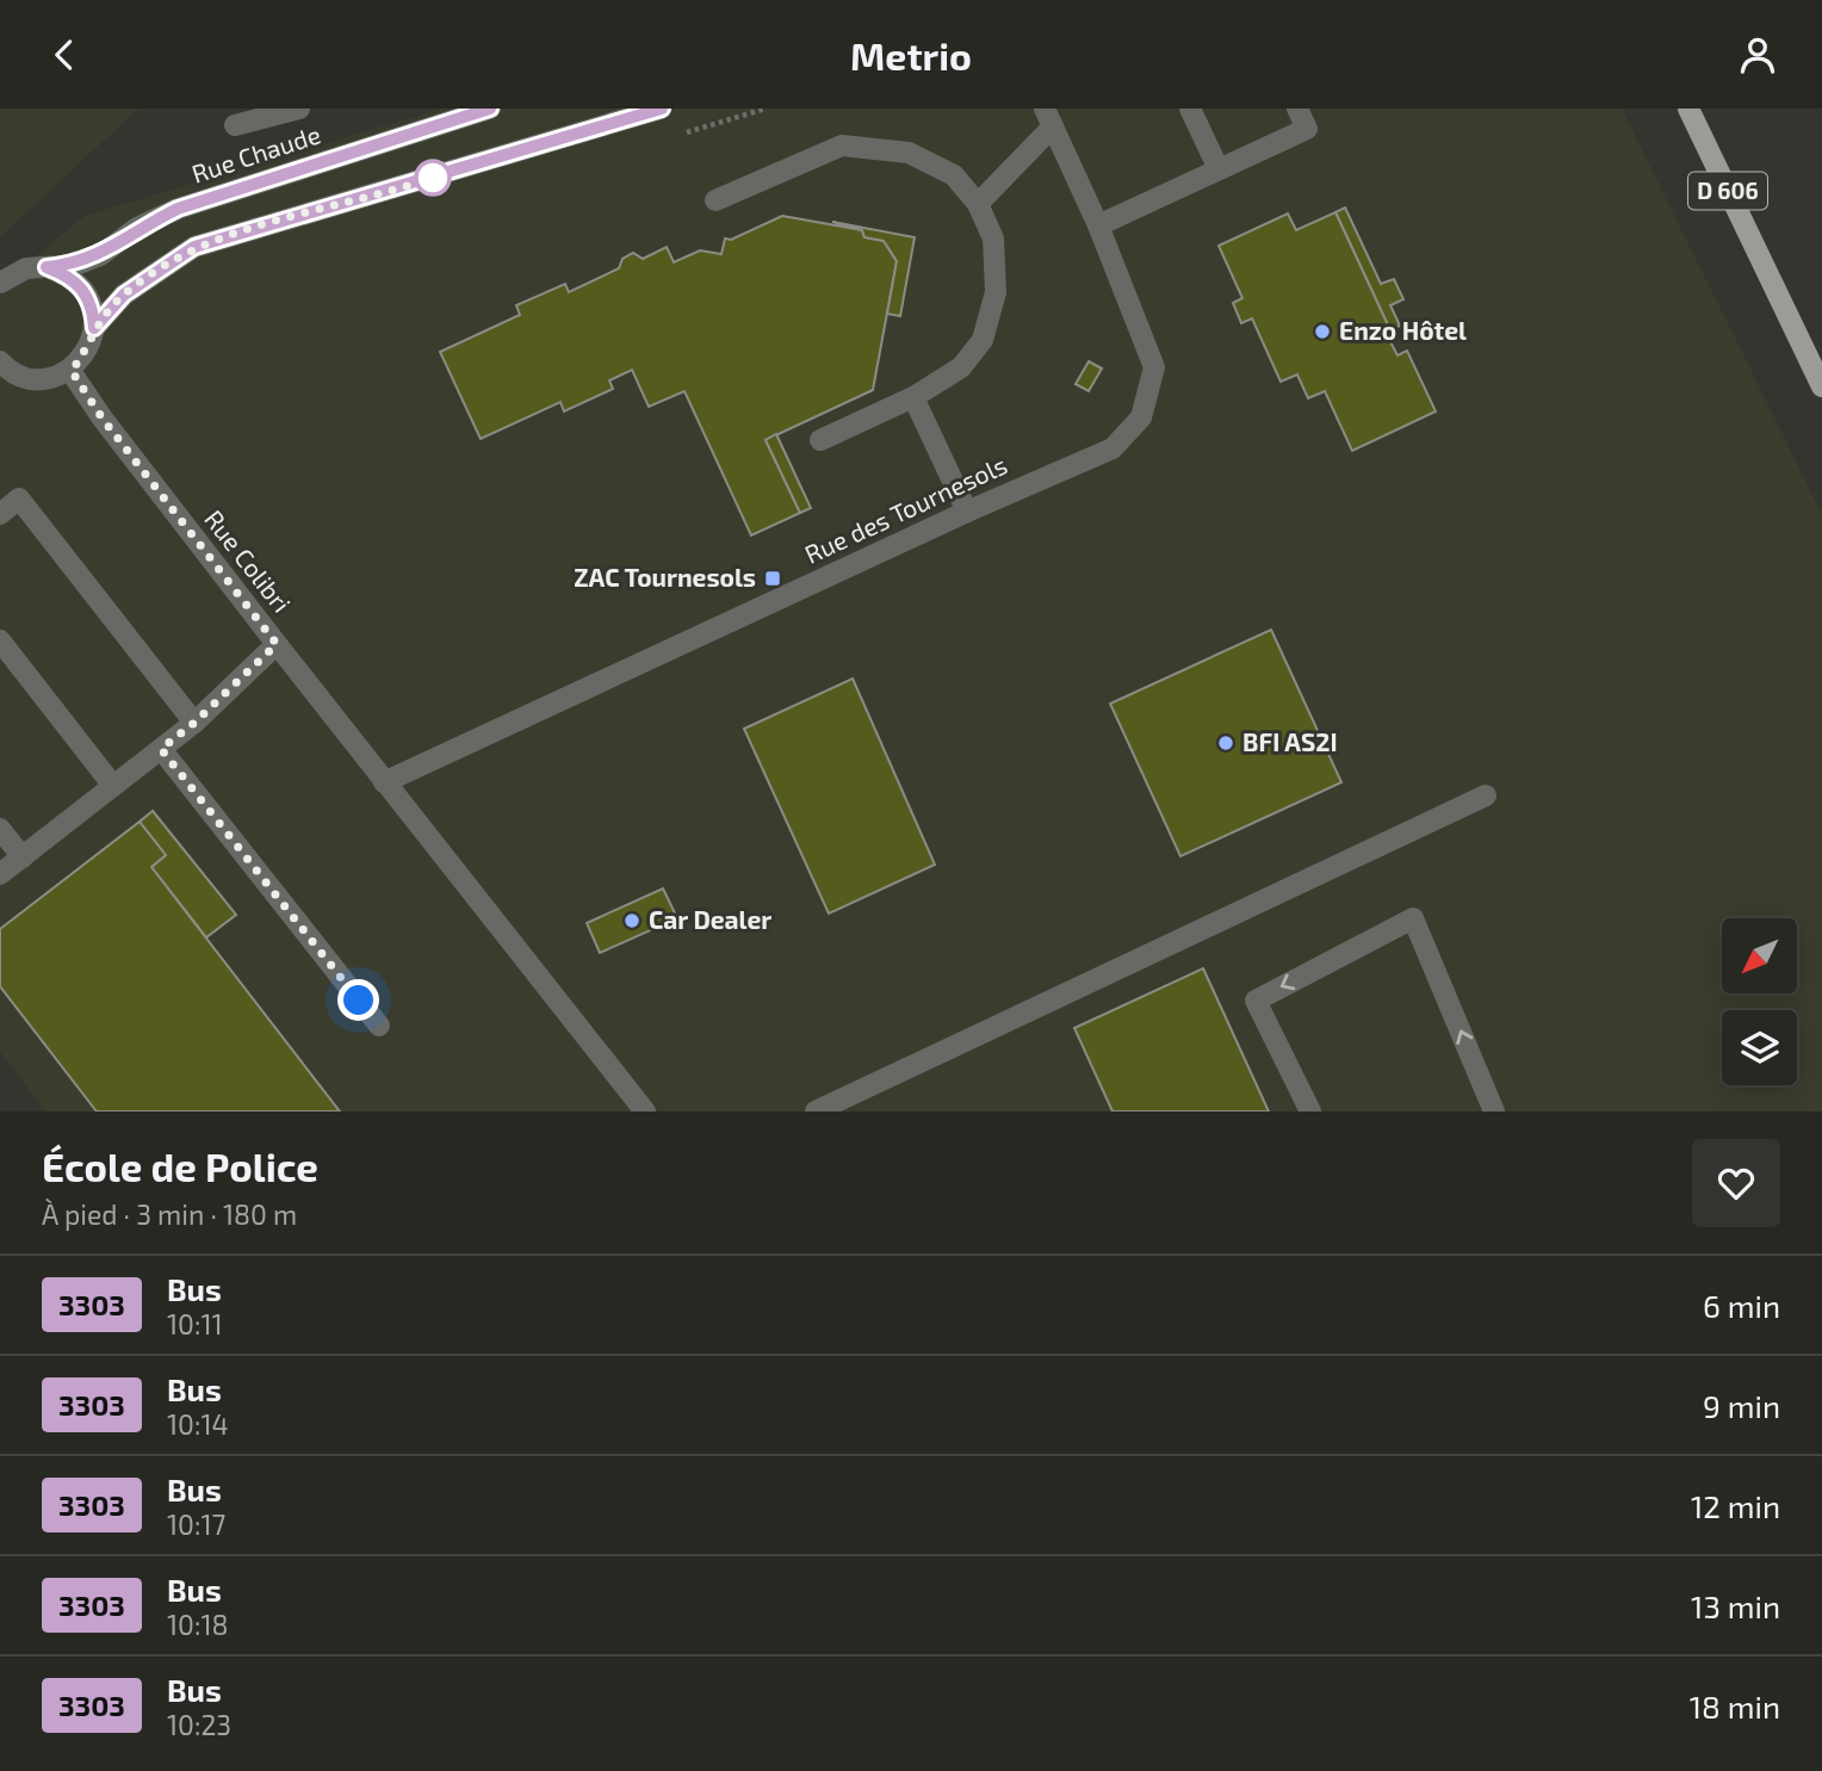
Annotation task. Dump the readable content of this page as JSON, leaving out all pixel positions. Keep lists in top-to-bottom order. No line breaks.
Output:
{"streets":{"main road":["D 606"],"street":["Rue Chaude","Rue des Tournesols","Rue Colibri"]},"crossings":[["Rue des Tournesols","Rue Colibri"]],"places":{"other":["Enzo Hôtel","BFI AS2I","Car Dealer"],"transit":["ZAC Tournesols"]},"lines":["bus line 3303"],"north":"bottom left","page":{"header":"Metrio","heading":["École de Police","À pied · 3 min · 180 m"],"list":[{"mark":"3303","name":"Bus","note":"10:11","value":"6 min"},{"mark":"3303","name":"Bus","note":"10:14","value":"9 min"},{"mark":"3303","name":"Bus","note":"10:17","value":"12 min"},{"mark":"3303","name":"Bus","note":"10:18","value":"13 min"},{"mark":"3303","name":"Bus","note":"10:23","value":"18 min"}]}}
